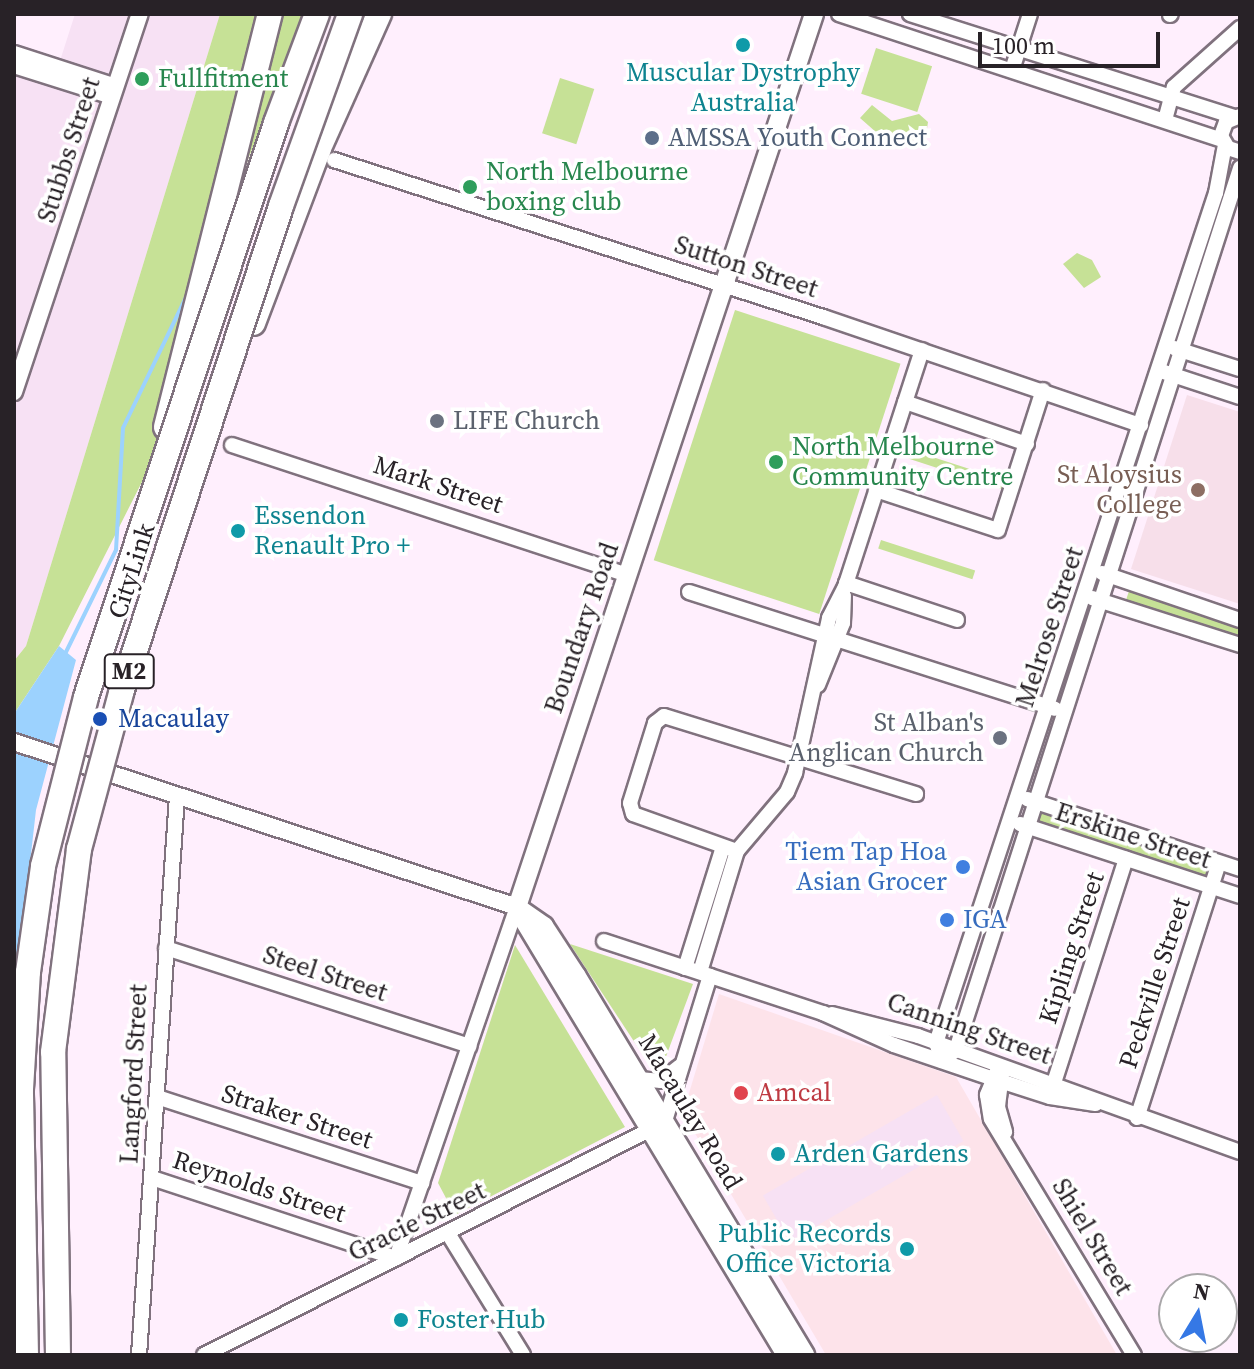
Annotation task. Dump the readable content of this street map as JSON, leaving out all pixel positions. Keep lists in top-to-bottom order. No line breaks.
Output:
{"streets":{"highway":["CityLink","M2"],"main road":["Boundary Road","Macaulay Road"],"street":["Stubbs Street","Sutton Street","Mark Street","Melrose Street","Erskine Street","Kipling Street","Steel Street","Peckville Street","Canning Street","Langford Street","Straker Street","Reynolds Street","Gracie Street","Shiel Street"]},"crossings":[["Sutton Street","Melrose Street"],["Sutton Street","Boundary Road"],["Mark Street","Boundary Road"],["Melrose Street","Erskine Street"],["Melrose Street","Canning Street"],["Boundary Road","Steel Street"],["Boundary Road","Macaulay Road"],["Boundary Road","Straker Street"],["Boundary Road","Reynolds Street"],["Boundary Road","Gracie Street"],["Erskine Street","Kipling Street"],["Erskine Street","Peckville Street"],["Kipling Street","Canning Street"],["Steel Street","Langford Street"],["Peckville Street","Canning Street"],["Canning Street","Shiel Street"],["Langford Street","Macaulay Road"],["Langford Street","Straker Street"],["Langford Street","Reynolds Street"],["Macaulay Road","Gracie Street"],["Reynolds Street","Gracie Street"]],"places":["Muscular Dystrophy Australia","Fullfitment","AMSSA Youth Connect","North Melbourne boxing club","LIFE Church","North Melbourne Community Centre","St Aloysius College","Essendon Renault Pro +","Macaulay","St Alban's Anglican Church","Tiem Tap Hoa Asian Grocer","IGA","Amcal","Arden Gardens","Public Records Office Victoria","Foster Hub"],"scale_bar":"100 m","north":"top"}
